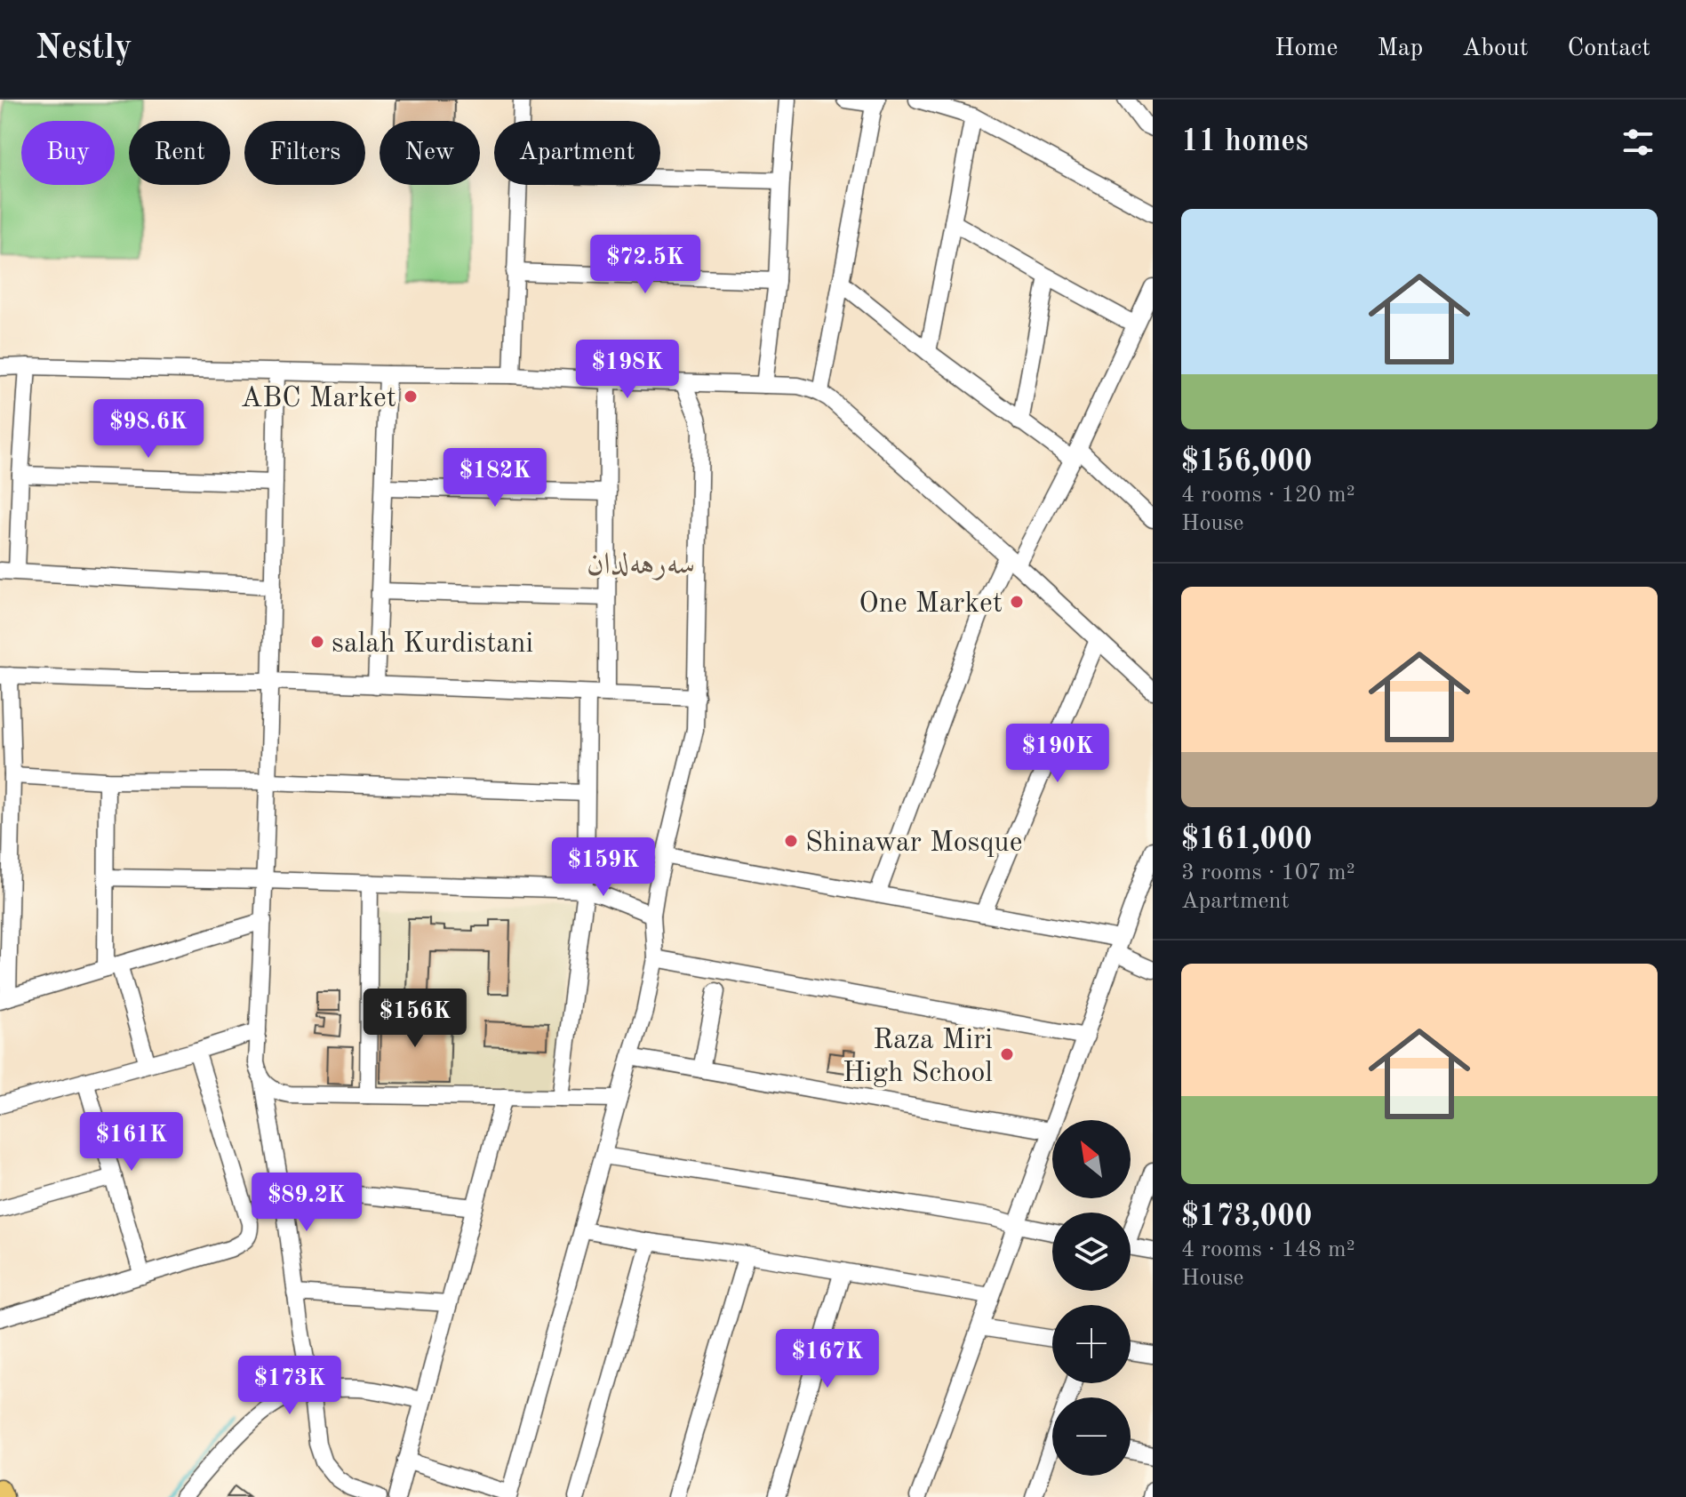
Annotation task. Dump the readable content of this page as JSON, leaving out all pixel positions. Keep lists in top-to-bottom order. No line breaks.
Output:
{"districts":["سەرهەلدان"],"places":["ABC Market","One Market","salah Kurdistani","Shinawar Mosque","Raza Miri High School"],"north":"top left","page":{"header":"Nestly","nav":["Home","Map","About","Contact"],"heading":"11 homes","chip":["Buy","Rent","Filters","New","Apartment"],"list":[{"name":"$156,000","note":"4 rooms · 120 m² · House"},{"name":"$161,000","note":"3 rooms · 107 m² · Apartment"},{"name":"$173,000","note":"4 rooms · 148 m² · House"}],"price":["$72.5K","$198K","$98.6K","$182K","$190K","$159K","$156K","$161K","$89.2K","$167K","$173K"],"map_buttons":["+","−"]}}
